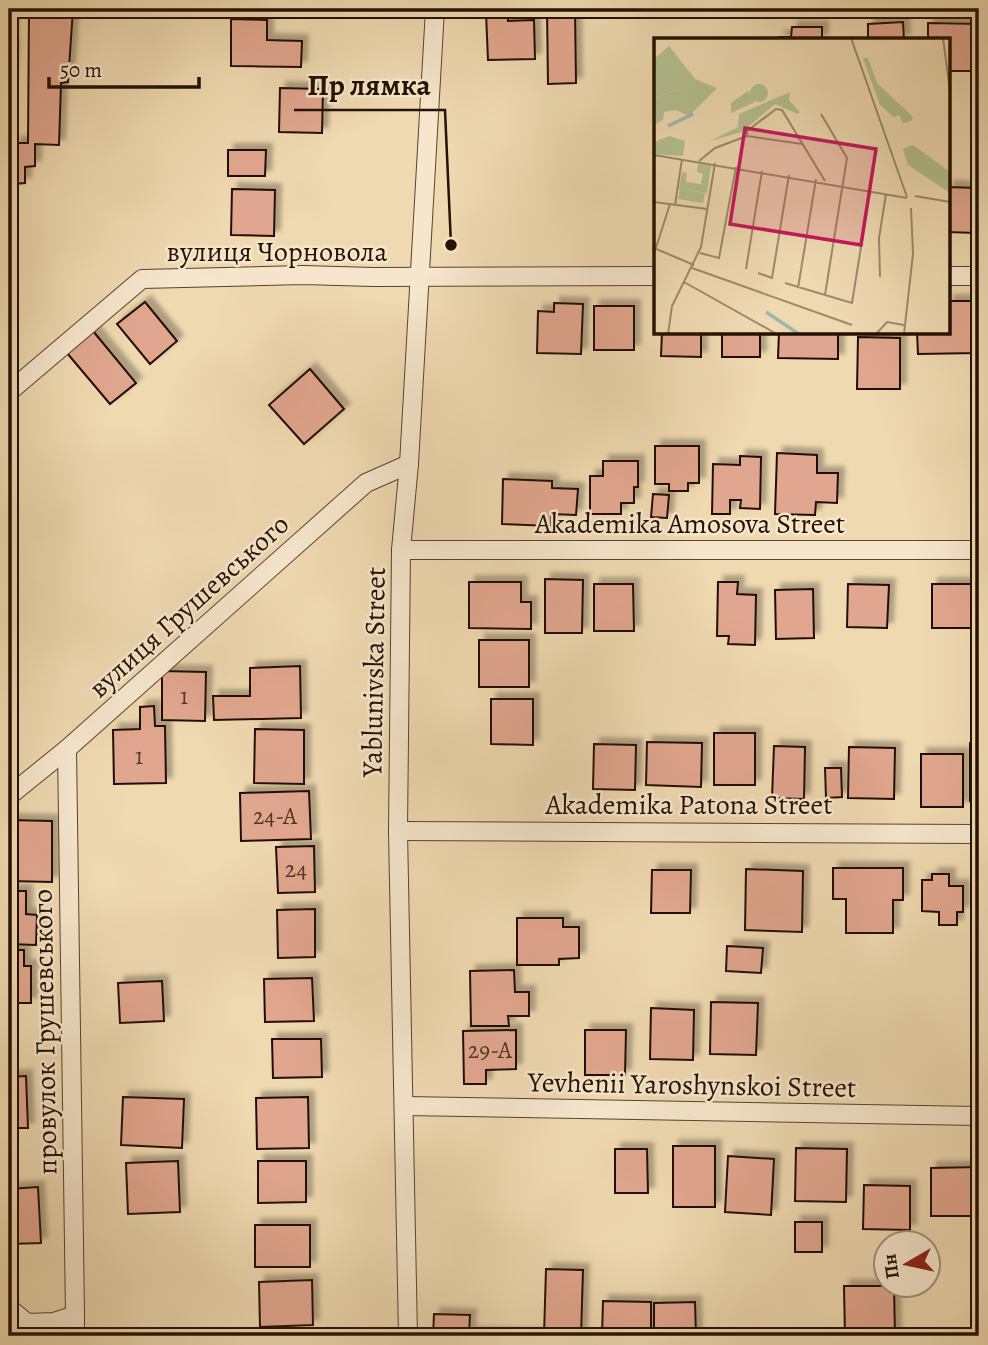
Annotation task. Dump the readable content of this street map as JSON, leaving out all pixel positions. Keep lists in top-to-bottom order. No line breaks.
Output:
{"streets":{"street":["вулиця Чорновола","Akademika Amosova Street","вулиця Грушевського","Yablunivska Street","Akademika Patona Street","провулок Грушевського","Yevhenii Yaroshynskoi Street"]},"crossings":[["вулиця Чорновола","Yablunivska Street"],["Akademika Amosova Street","Yablunivska Street"],["вулиця Грушевського","Yablunivska Street"],["вулиця Грушевського","провулок Грушевського"],["Yablunivska Street","Akademika Patona Street"],["Yablunivska Street","Yevhenii Yaroshynskoi Street"]],"places":["Пр лямка"],"house_numbers":["1","1","24-А","24","29-А"],"scale_bar":"50 m","north":"left"}
